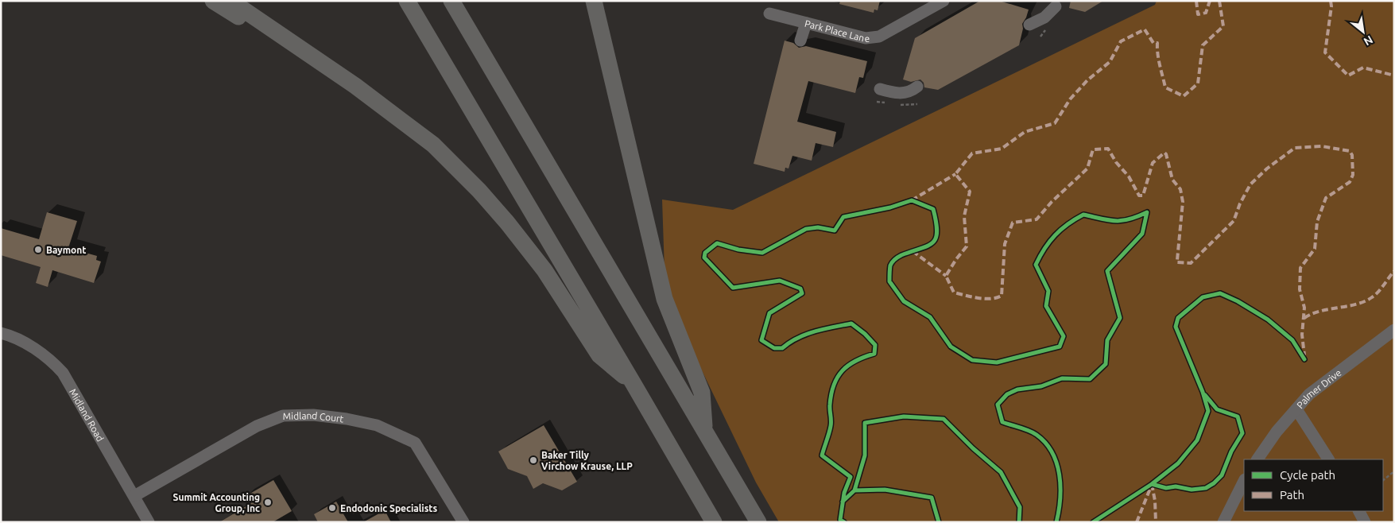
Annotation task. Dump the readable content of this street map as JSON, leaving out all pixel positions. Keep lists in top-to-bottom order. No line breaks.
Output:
{"streets":{"street":["Park Place Lane","Palmer Drive","Midland Road","Midland Court"]},"crossings":[["Midland Road","Midland Court"]],"places":["Baymont","Baker Tilly Virchow Krause, LLP","Summit Accounting Group, Inc","Endodonic Specialists"],"legend":["Cycle path","Path"],"north":"bottom right"}
